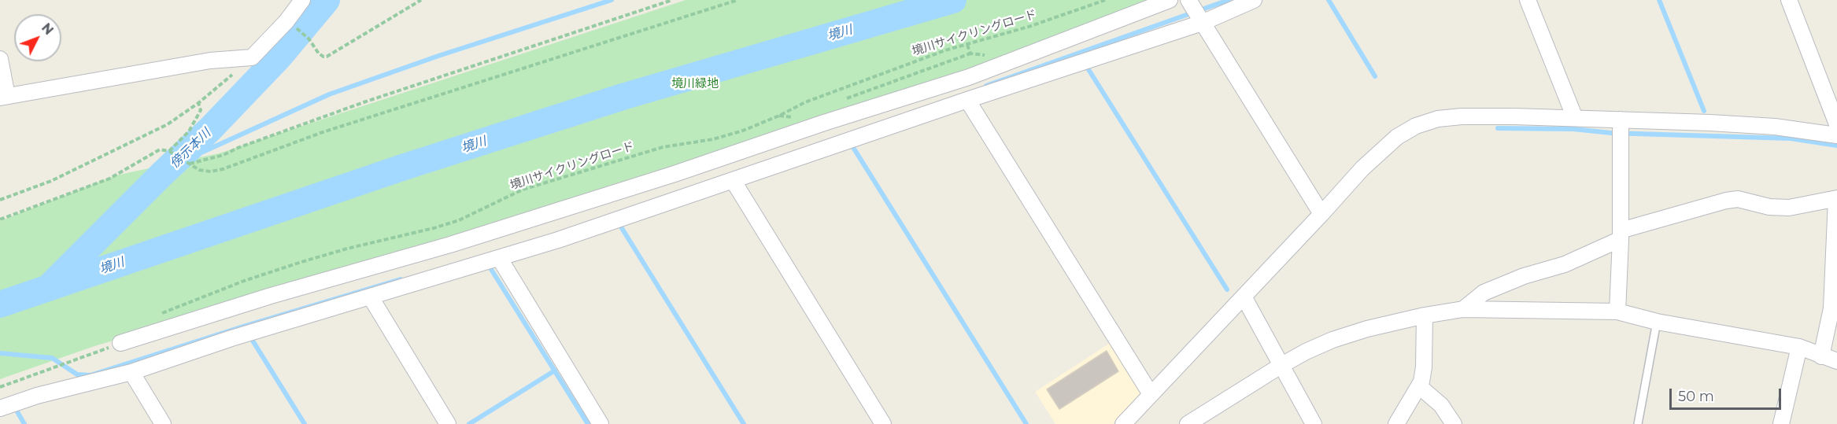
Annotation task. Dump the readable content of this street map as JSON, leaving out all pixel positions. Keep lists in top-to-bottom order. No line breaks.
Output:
{"streets":{"path":["境川サイクリングロード"]},"water":["境川","傍示本川"],"parks":["境川緑地"],"scale_bar":"50 m","north":"top right"}
